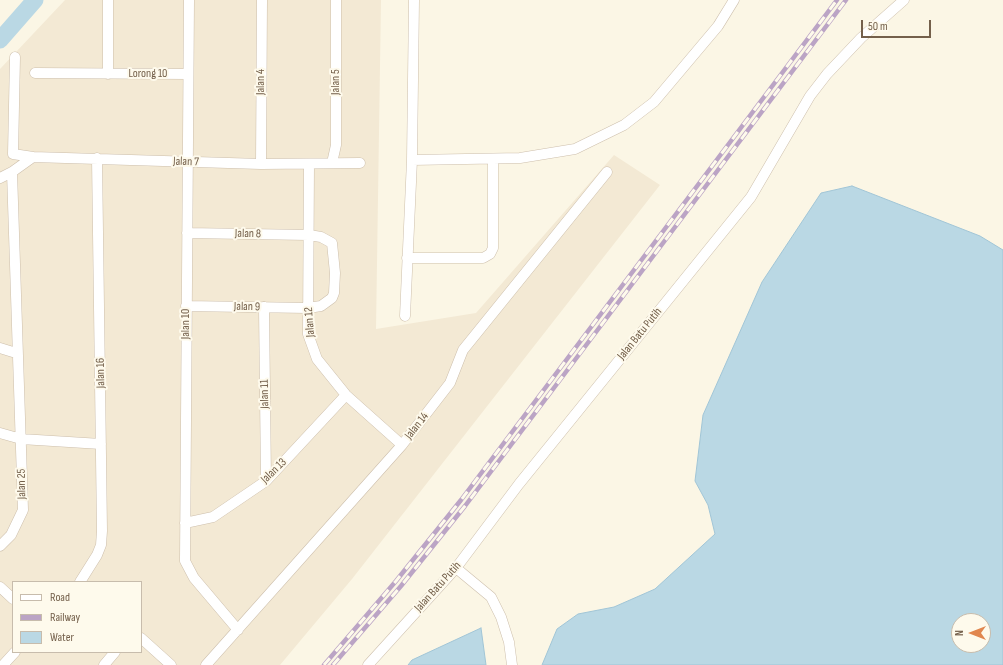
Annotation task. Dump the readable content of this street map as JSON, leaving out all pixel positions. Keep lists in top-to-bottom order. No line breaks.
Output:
{"streets":{"street":["Lorong 10","Jalan 4","Jalan 5","Jalan 7","Jalan 8","Jalan 9","Jalan 12","Jalan 10","Jalan Batu Putih","Jalan 16","Jalan 11","Jalan 14","Jalan 13","Jalan 25"]},"crossings":[["Lorong 10","Jalan 10"],["Jalan 4","Jalan 7"],["Jalan 5","Jalan 7"],["Jalan 7","Jalan 12"],["Jalan 7","Jalan 10"],["Jalan 7","Jalan 16"],["Jalan 8","Jalan 9"],["Jalan 8","Jalan 12"],["Jalan 8","Jalan 10"],["Jalan 9","Jalan 12"],["Jalan 9","Jalan 10"],["Jalan 9","Jalan 11"],["Jalan 12","Jalan 14"],["Jalan 12","Jalan 13"],["Jalan 10","Jalan 14"],["Jalan 10","Jalan 13"],["Jalan 11","Jalan 13"]],"legend":["Road","Railway","Water"],"scale_bar":"50 m","north":"left"}
